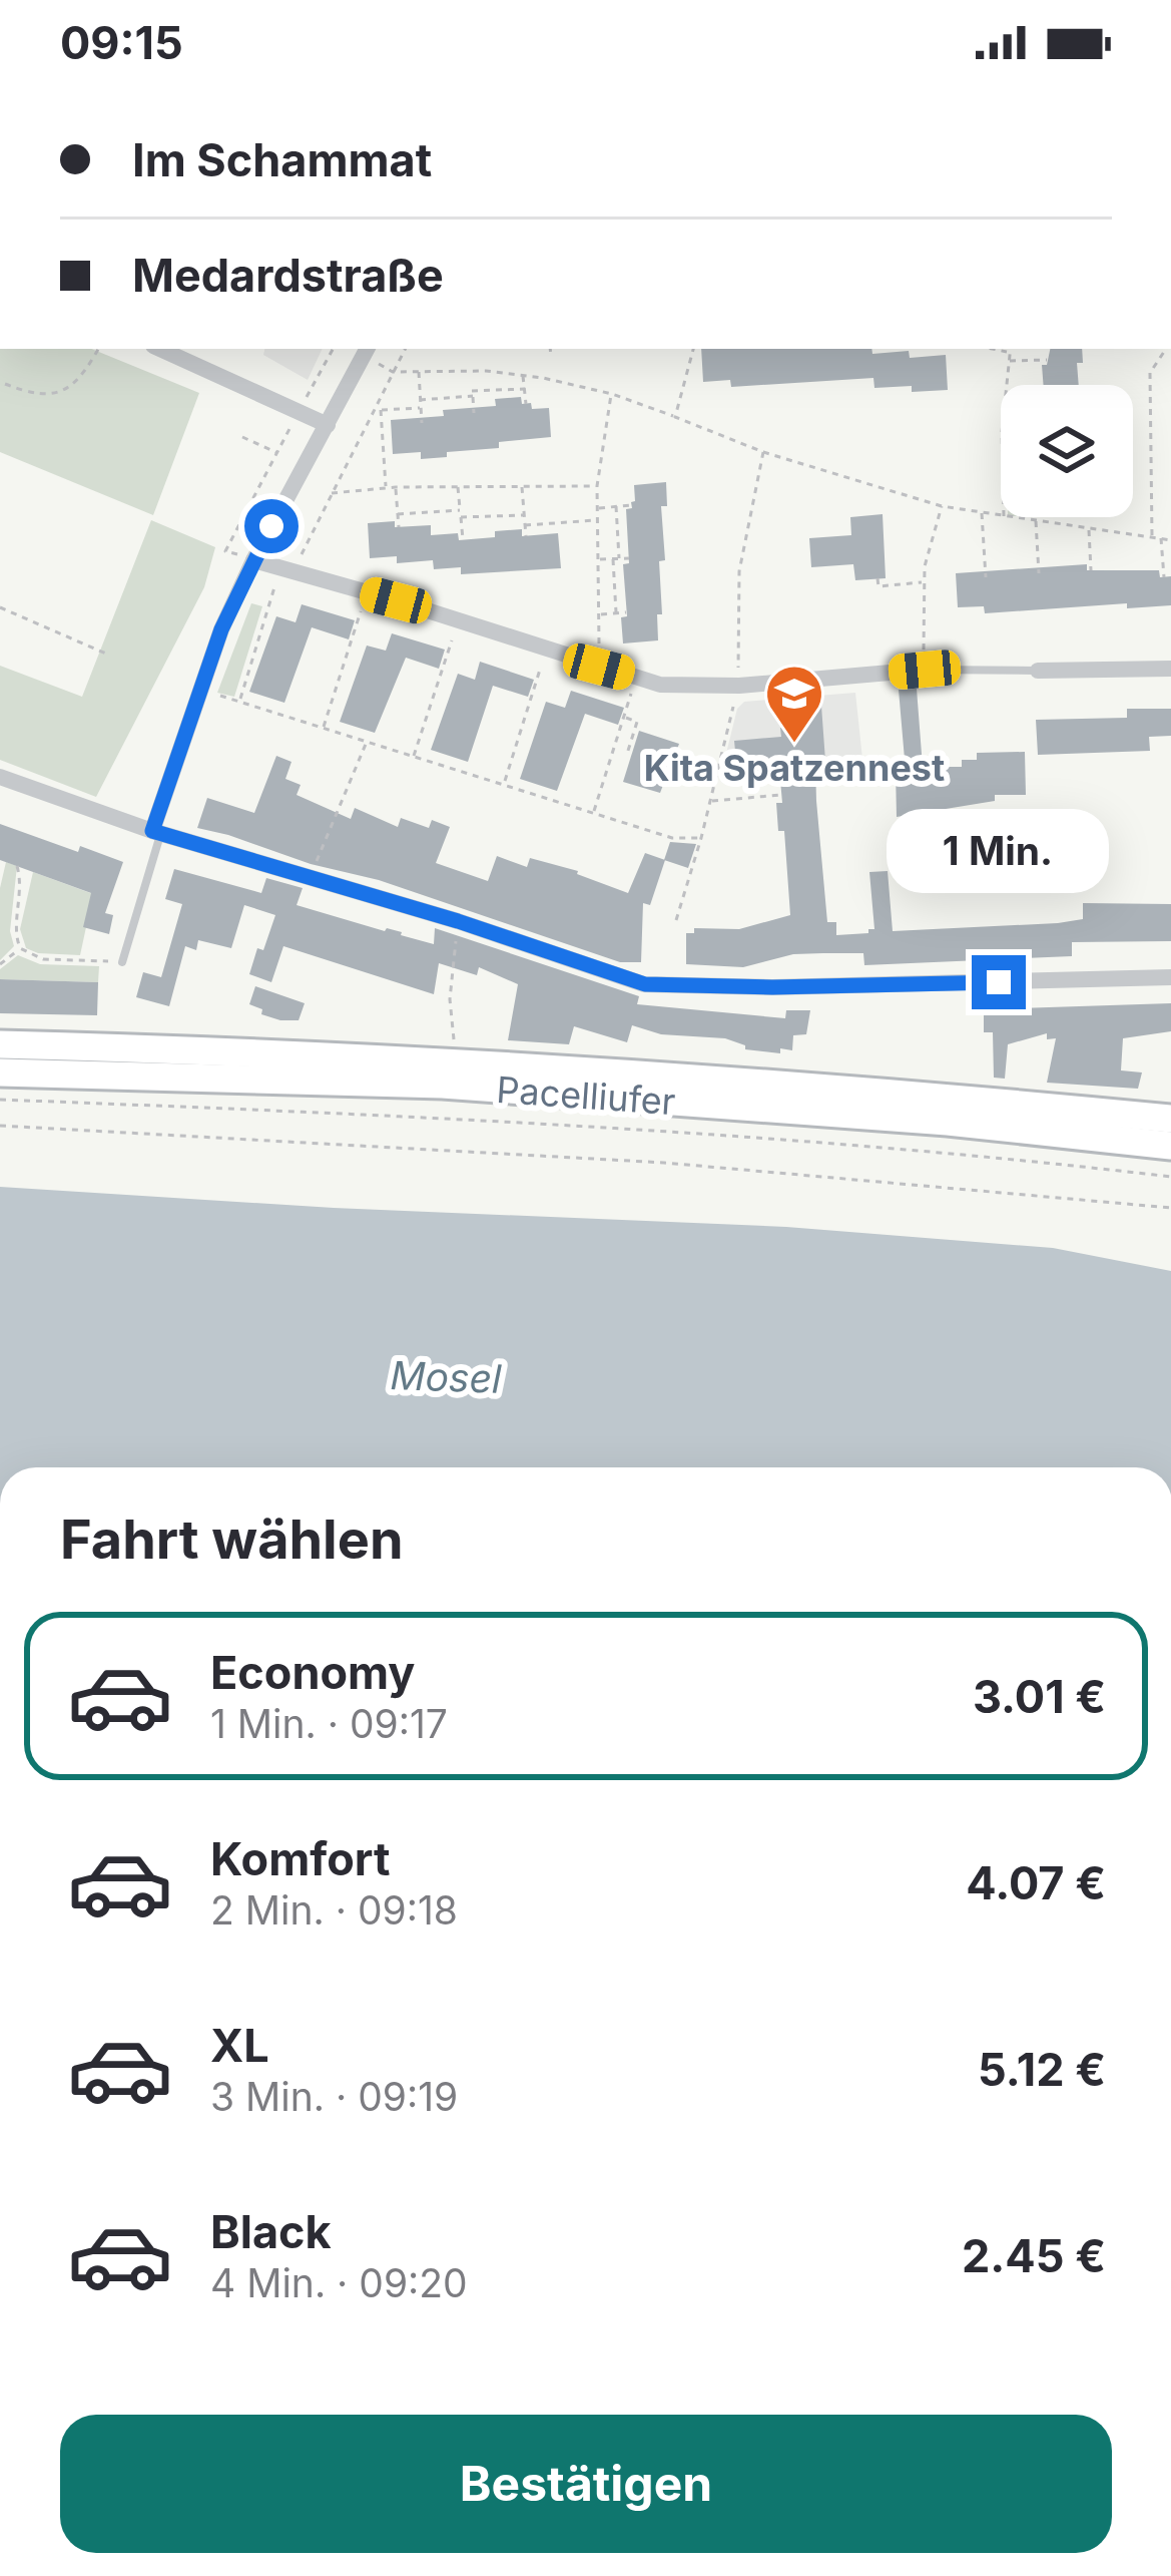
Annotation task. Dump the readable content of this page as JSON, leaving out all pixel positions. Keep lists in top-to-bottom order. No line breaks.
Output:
{"streets":{"main road":["Pacelliufer"]},"water":["Mosel"],"places":{"school or university":["Kita Spatzennest"]},"page":{"status":"09:15","banner":["Im Schammat","Medardstraße"],"bubble":"1 Min.","heading":"Fahrt wählen","list":[{"name":"Economy","note":"1 Min. · 09:17","value":"3.01 €"},{"name":"Komfort","note":"2 Min. · 09:18","value":"4.07 €"},{"name":"XL","note":"3 Min. · 09:19","value":"5.12 €"},{"name":"Black","note":"4 Min. · 09:20","value":"2.45 €"}],"buttons":"Bestätigen"}}
